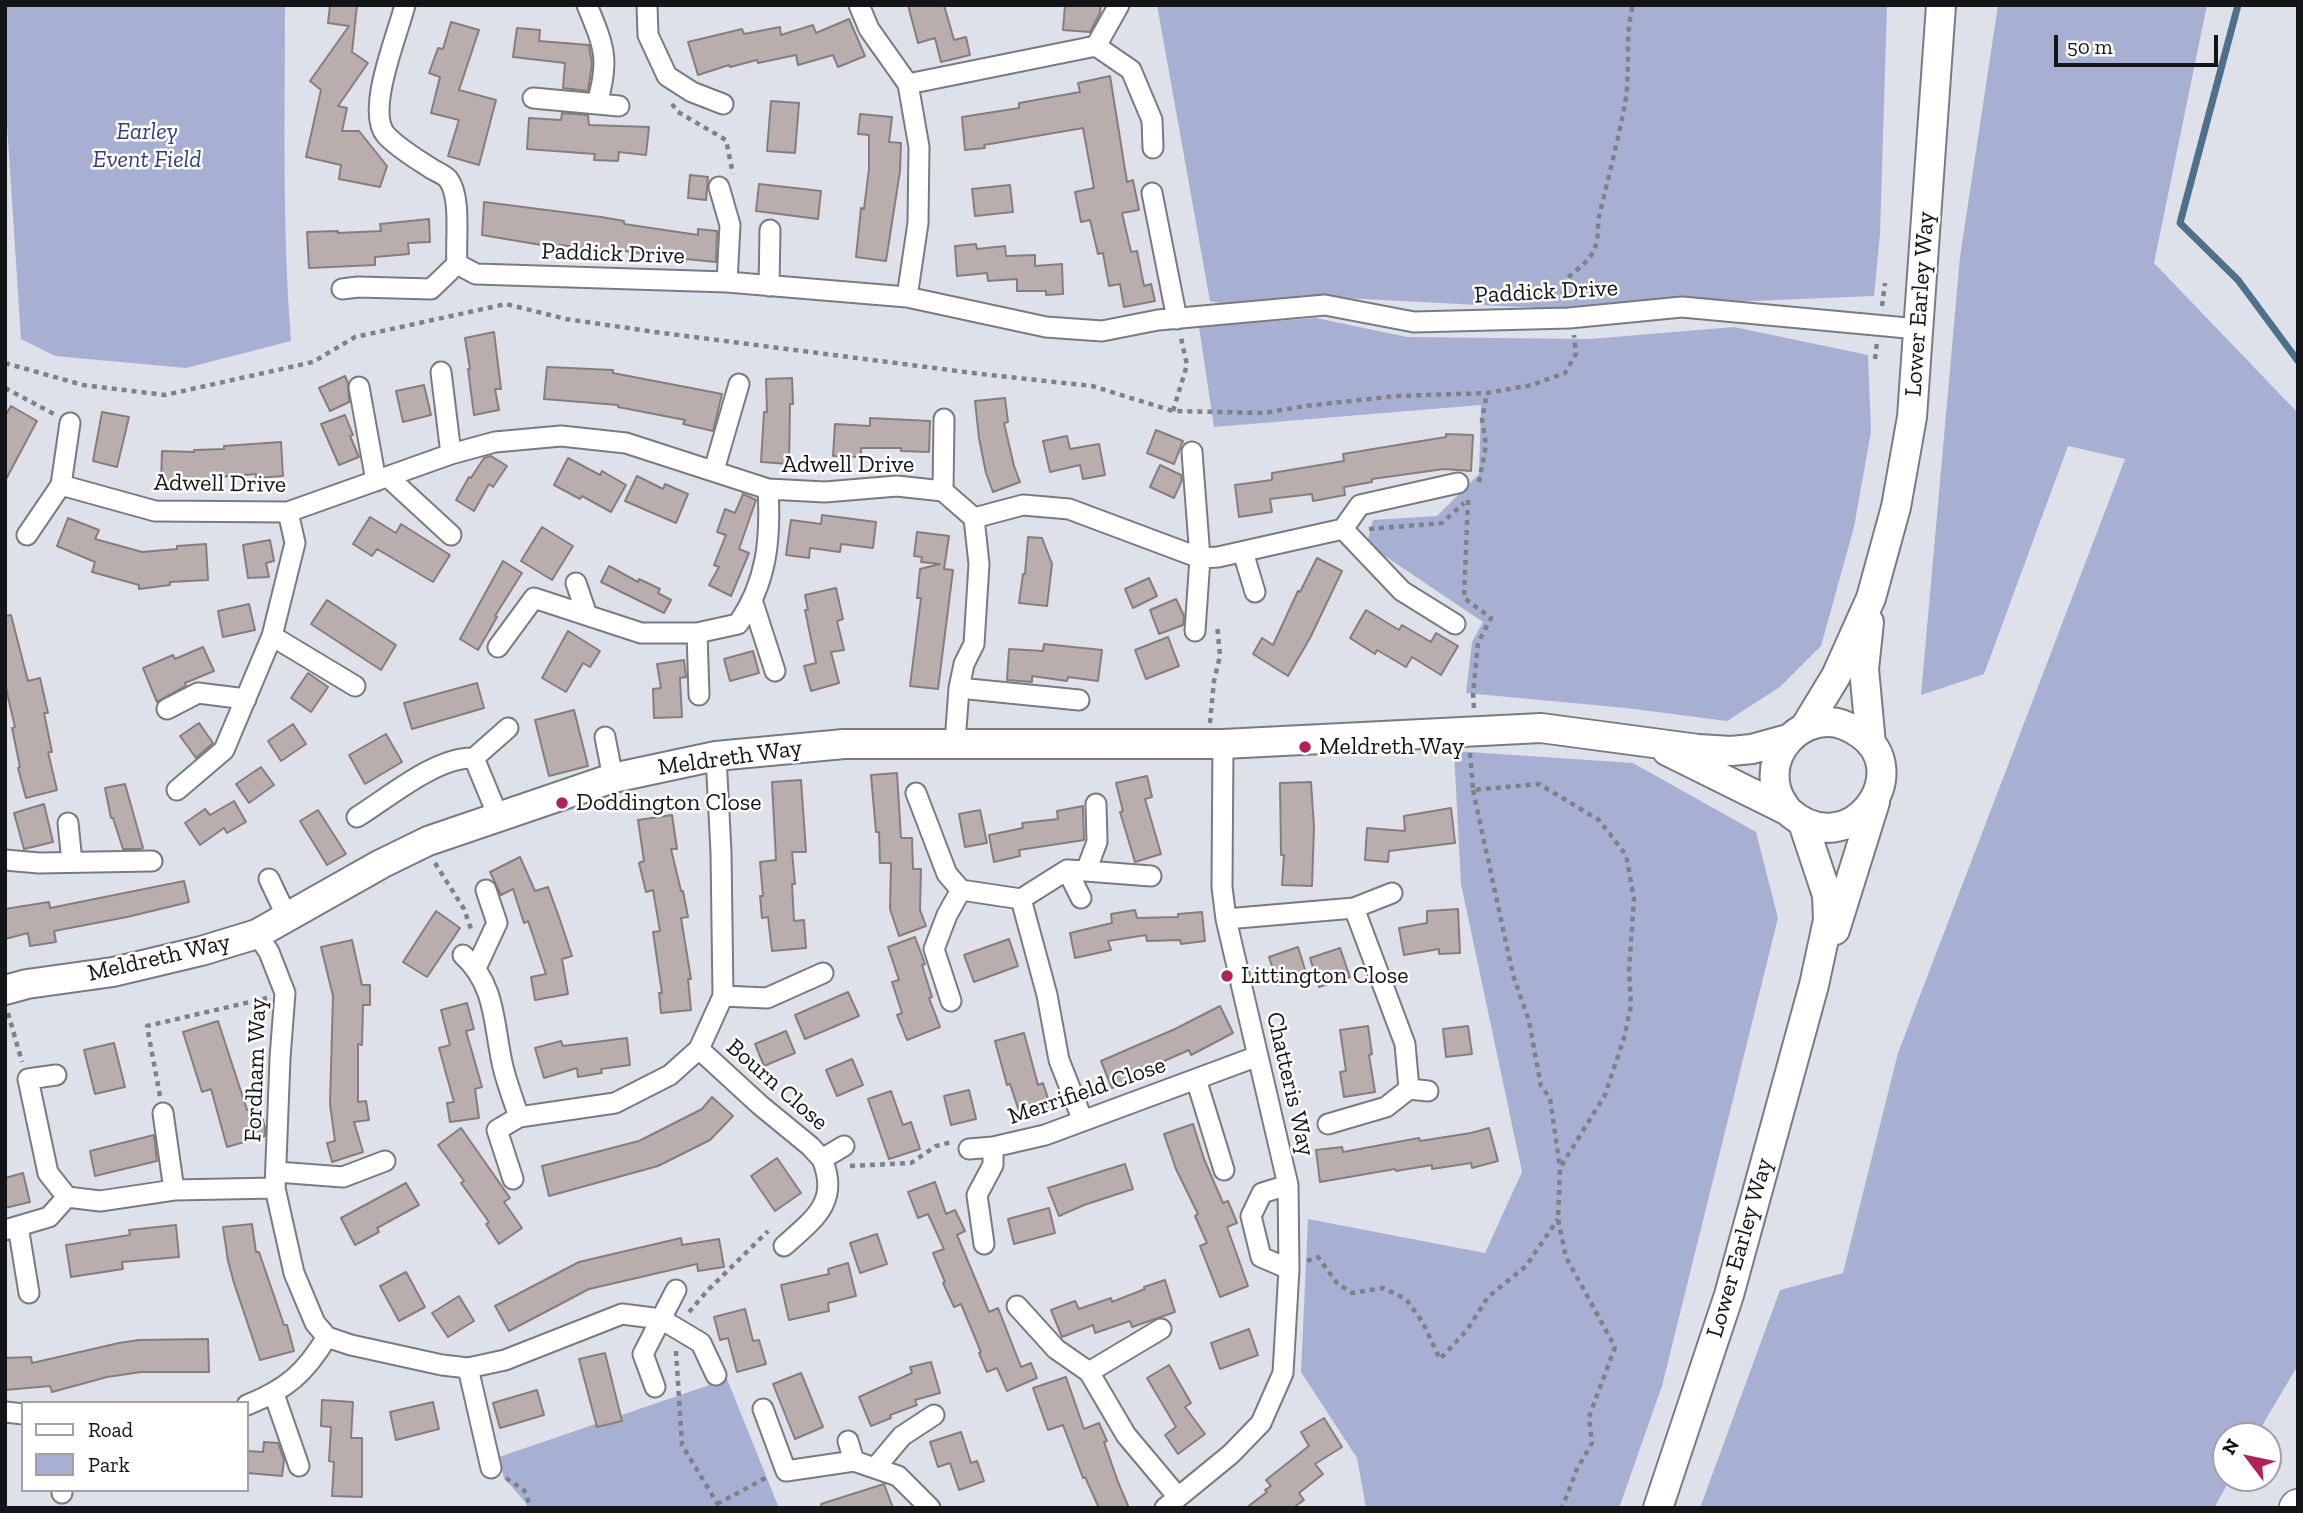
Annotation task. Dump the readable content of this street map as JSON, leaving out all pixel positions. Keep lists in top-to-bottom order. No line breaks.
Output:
{"streets":{"main road":["Lower Earley Way","Meldreth Way"],"street":["Paddick Drive","Adwell Drive","Fordham Way","Chatteris Way","Bourn Close","Merrifield Close"]},"crossings":[["Paddick Drive","Lower Earley Way"],["Lower Earley Way","Meldreth Way"],["Meldreth Way","Fordham Way"],["Meldreth Way","Chatteris Way"],["Chatteris Way","Merrifield Close"]],"parks":["Earley Event Field"],"places":["Meldreth Way","Doddington Close","Littington Close"],"legend":["Road","Park"],"scale_bar":"50 m","north":"top left"}
